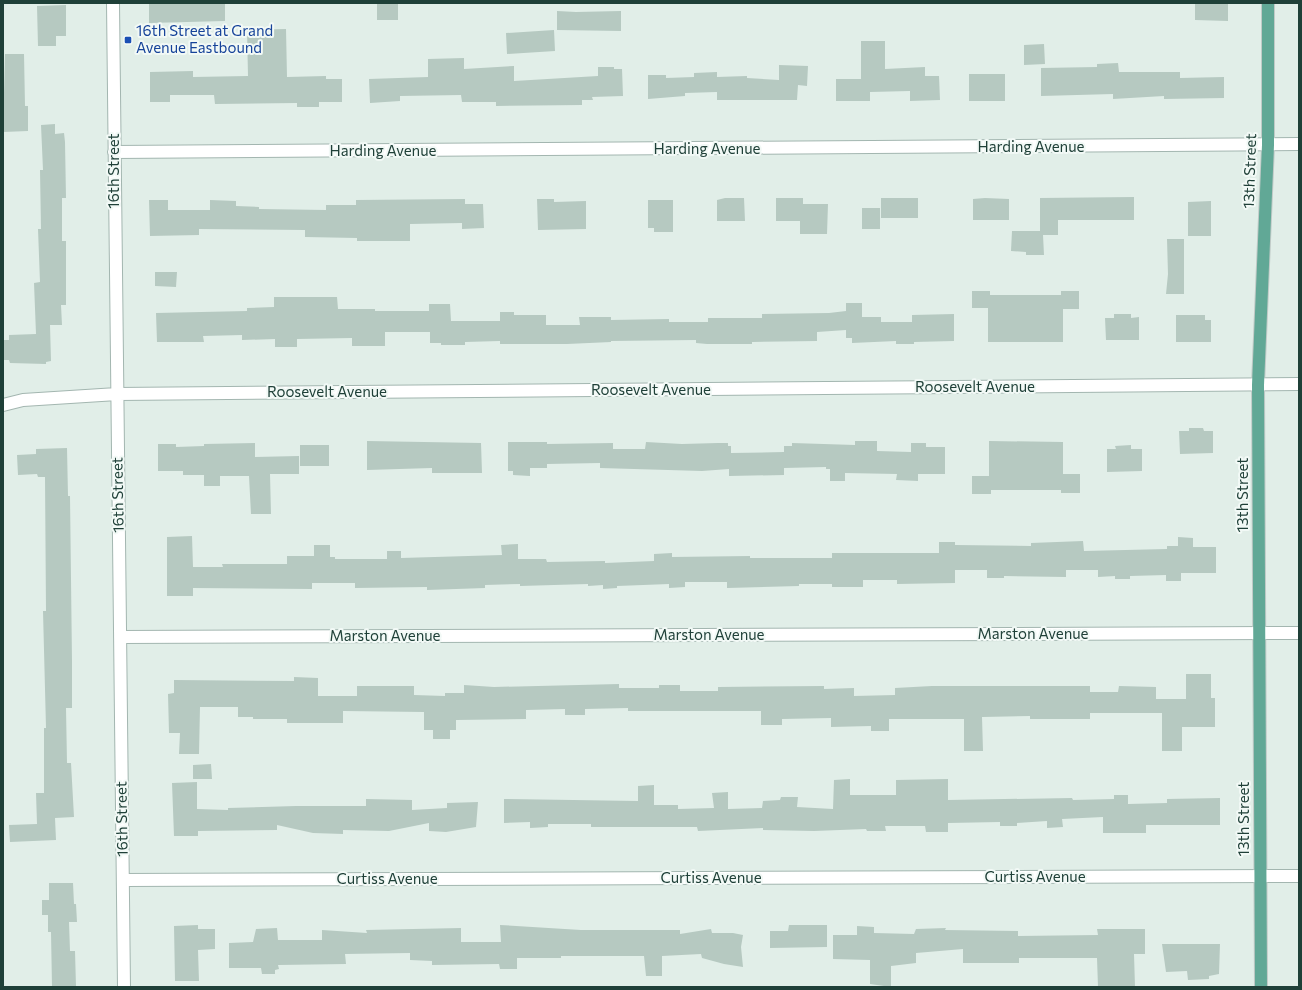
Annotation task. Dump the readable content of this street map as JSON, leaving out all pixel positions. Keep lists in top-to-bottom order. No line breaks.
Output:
{"streets":{"main road":["13th Street"],"street":["Harding Avenue","16th Street","Roosevelt Avenue","Marston Avenue","Curtiss Avenue"]},"crossings":[["Harding Avenue","16th Street"],["Harding Avenue","13th Street"],["16th Street","Roosevelt Avenue"],["16th Street","Marston Avenue"],["16th Street","Curtiss Avenue"],["13th Street","Roosevelt Avenue"],["13th Street","Marston Avenue"],["13th Street","Curtiss Avenue"]],"places":{"transit":["16th Street at Grand Avenue Eastbound"]}}
